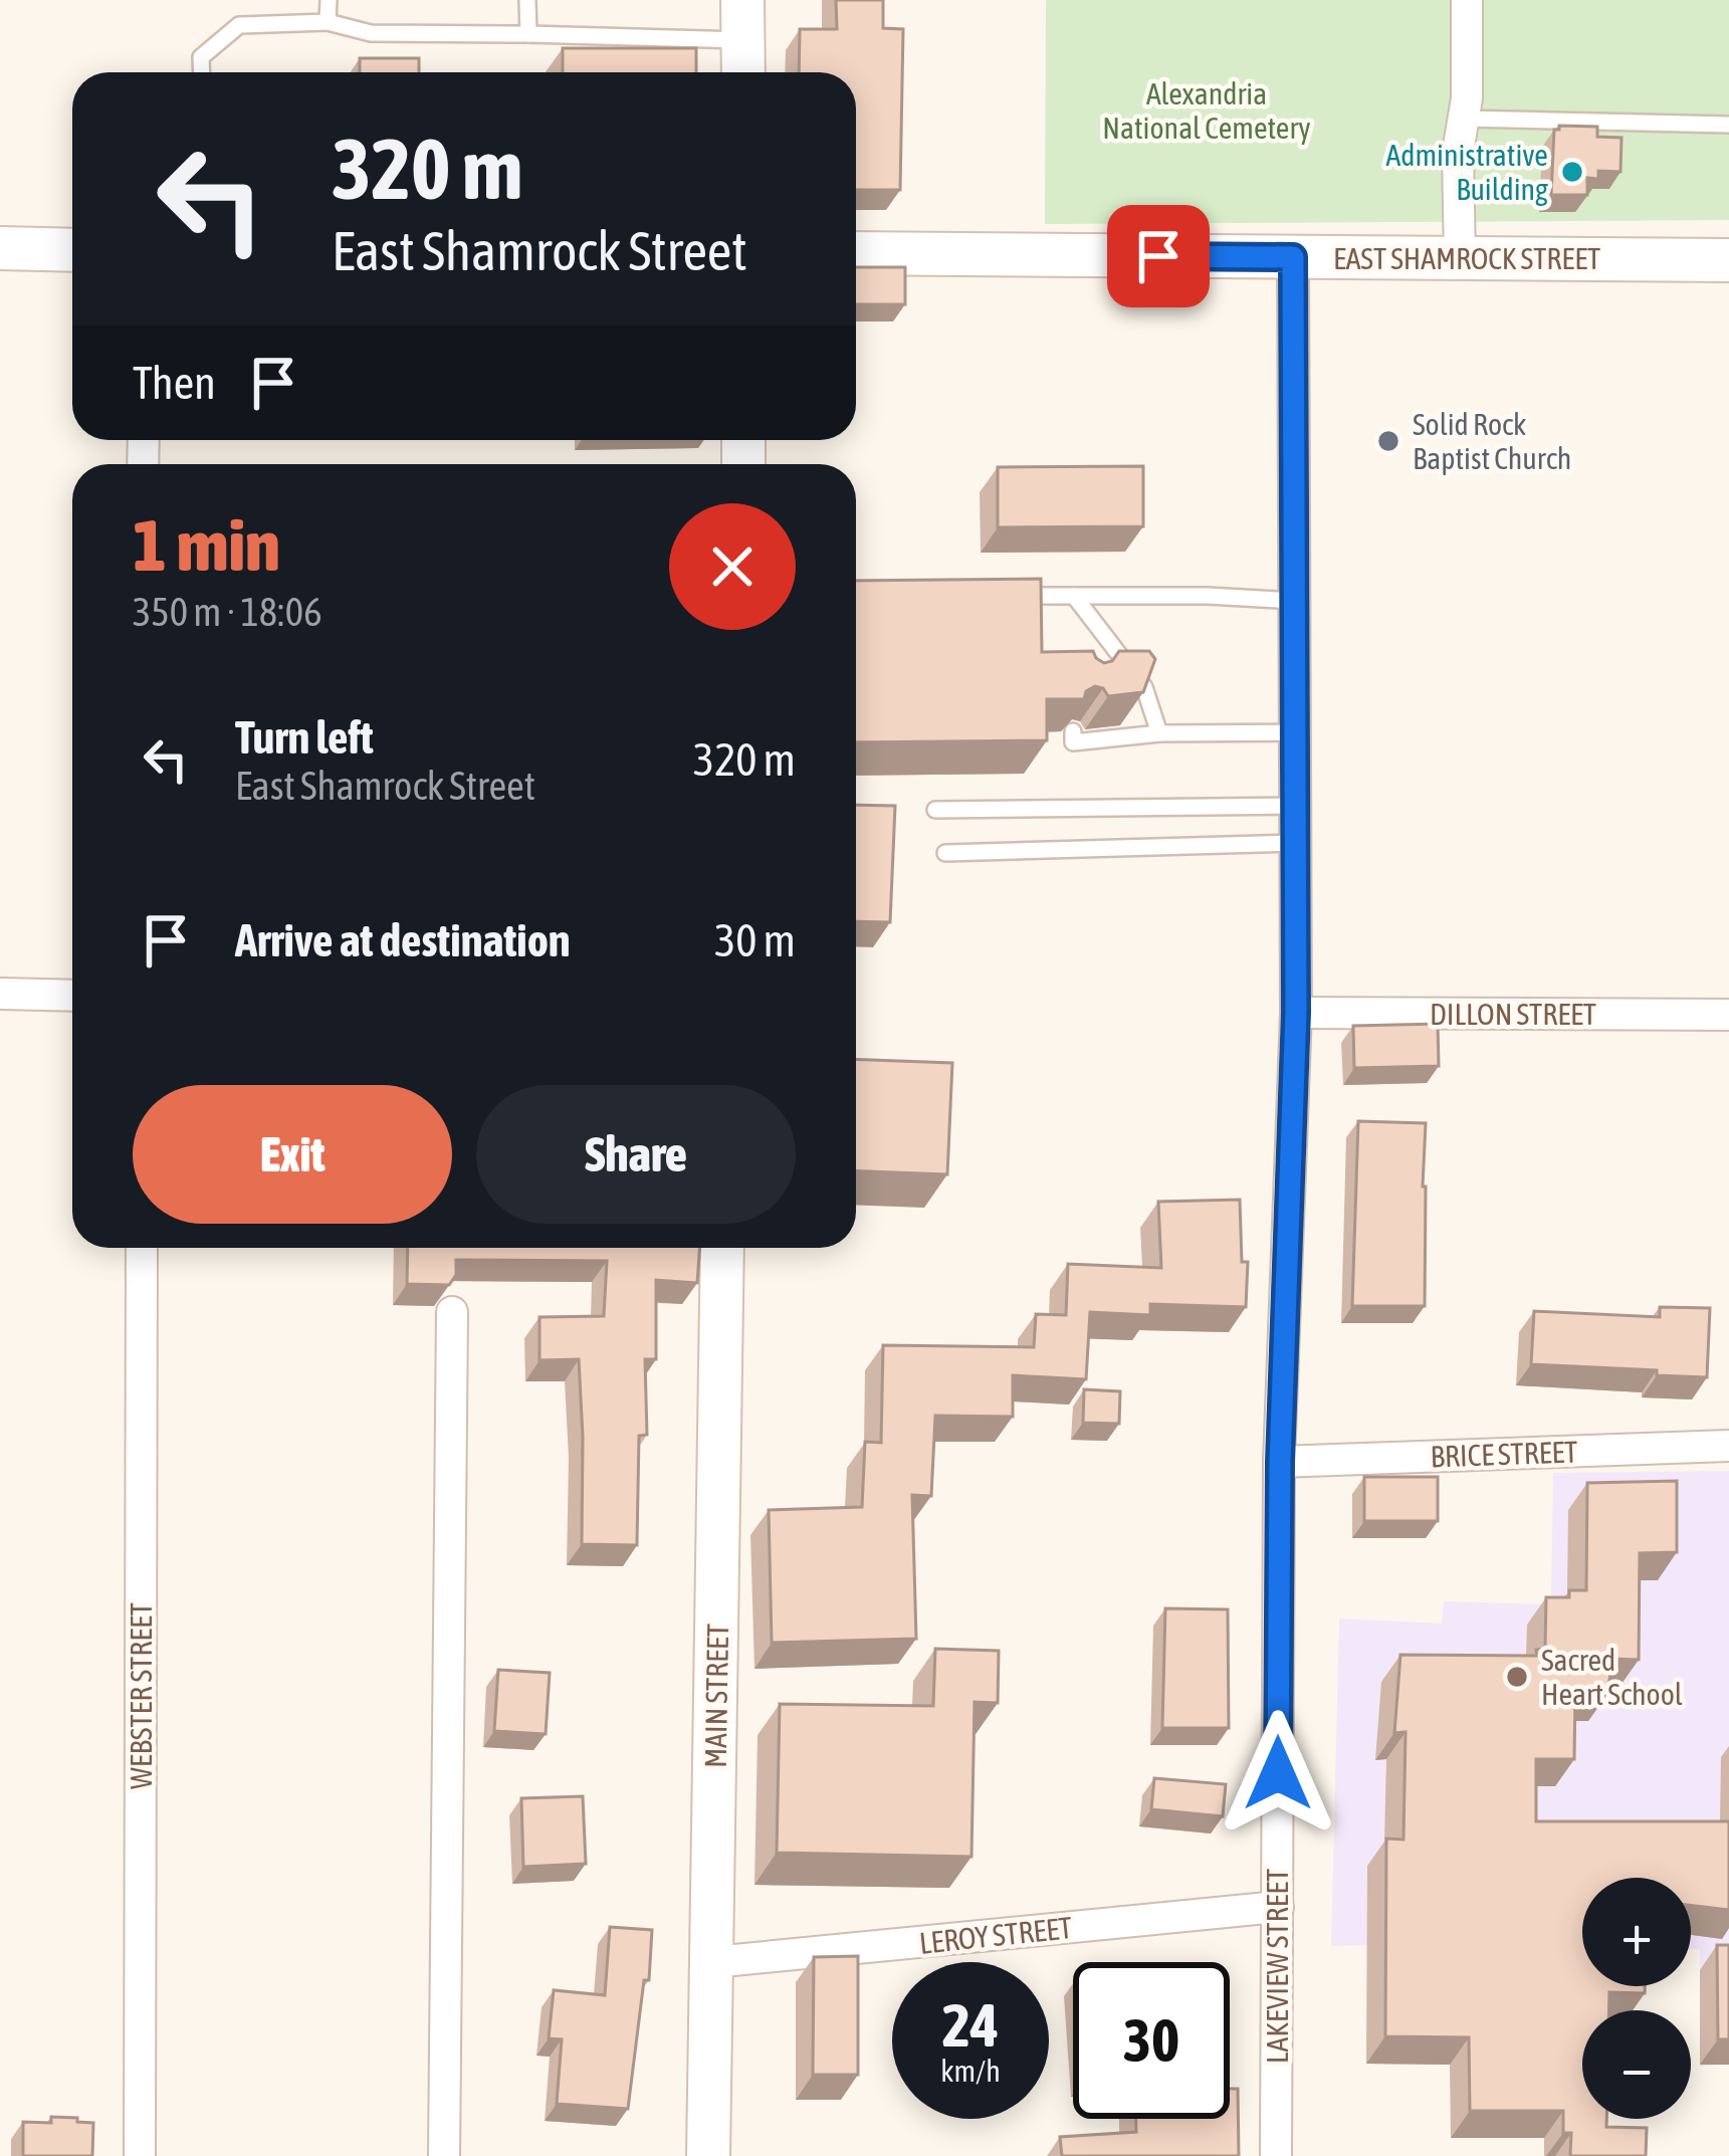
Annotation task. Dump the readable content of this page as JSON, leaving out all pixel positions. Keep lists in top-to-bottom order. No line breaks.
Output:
{"streets":{"main road":["EAST SHAMROCK STREET","MAIN STREET"],"street":["DILLON STREET","BRICE STREET","WEBSTER STREET","LEROY STREET","LAKEVIEW STREET"]},"crossings":[["EAST SHAMROCK STREET","LAKEVIEW STREET"],["DILLON STREET","LAKEVIEW STREET"],["BRICE STREET","LAKEVIEW STREET"],["MAIN STREET","LEROY STREET"],["LEROY STREET","LAKEVIEW STREET"]],"parks":["Alexandria National Cemetery"],"places":["Administrative Building","Solid Rock Baptist Church","Sacred Heart School"],"page":{"turn":["320 m","East Shamrock Street"],"then":"Then","heading":["1 min","350 m · 18:06"],"list":[{"name":"Turn left","note":"East Shamrock Street","value":"320 m"},{"name":"Arrive at destination","value":"30 m"}],"buttons":["Exit","Share"],"map_buttons":["+","−"],"speed":"24 km/h","limit":"30"}}
